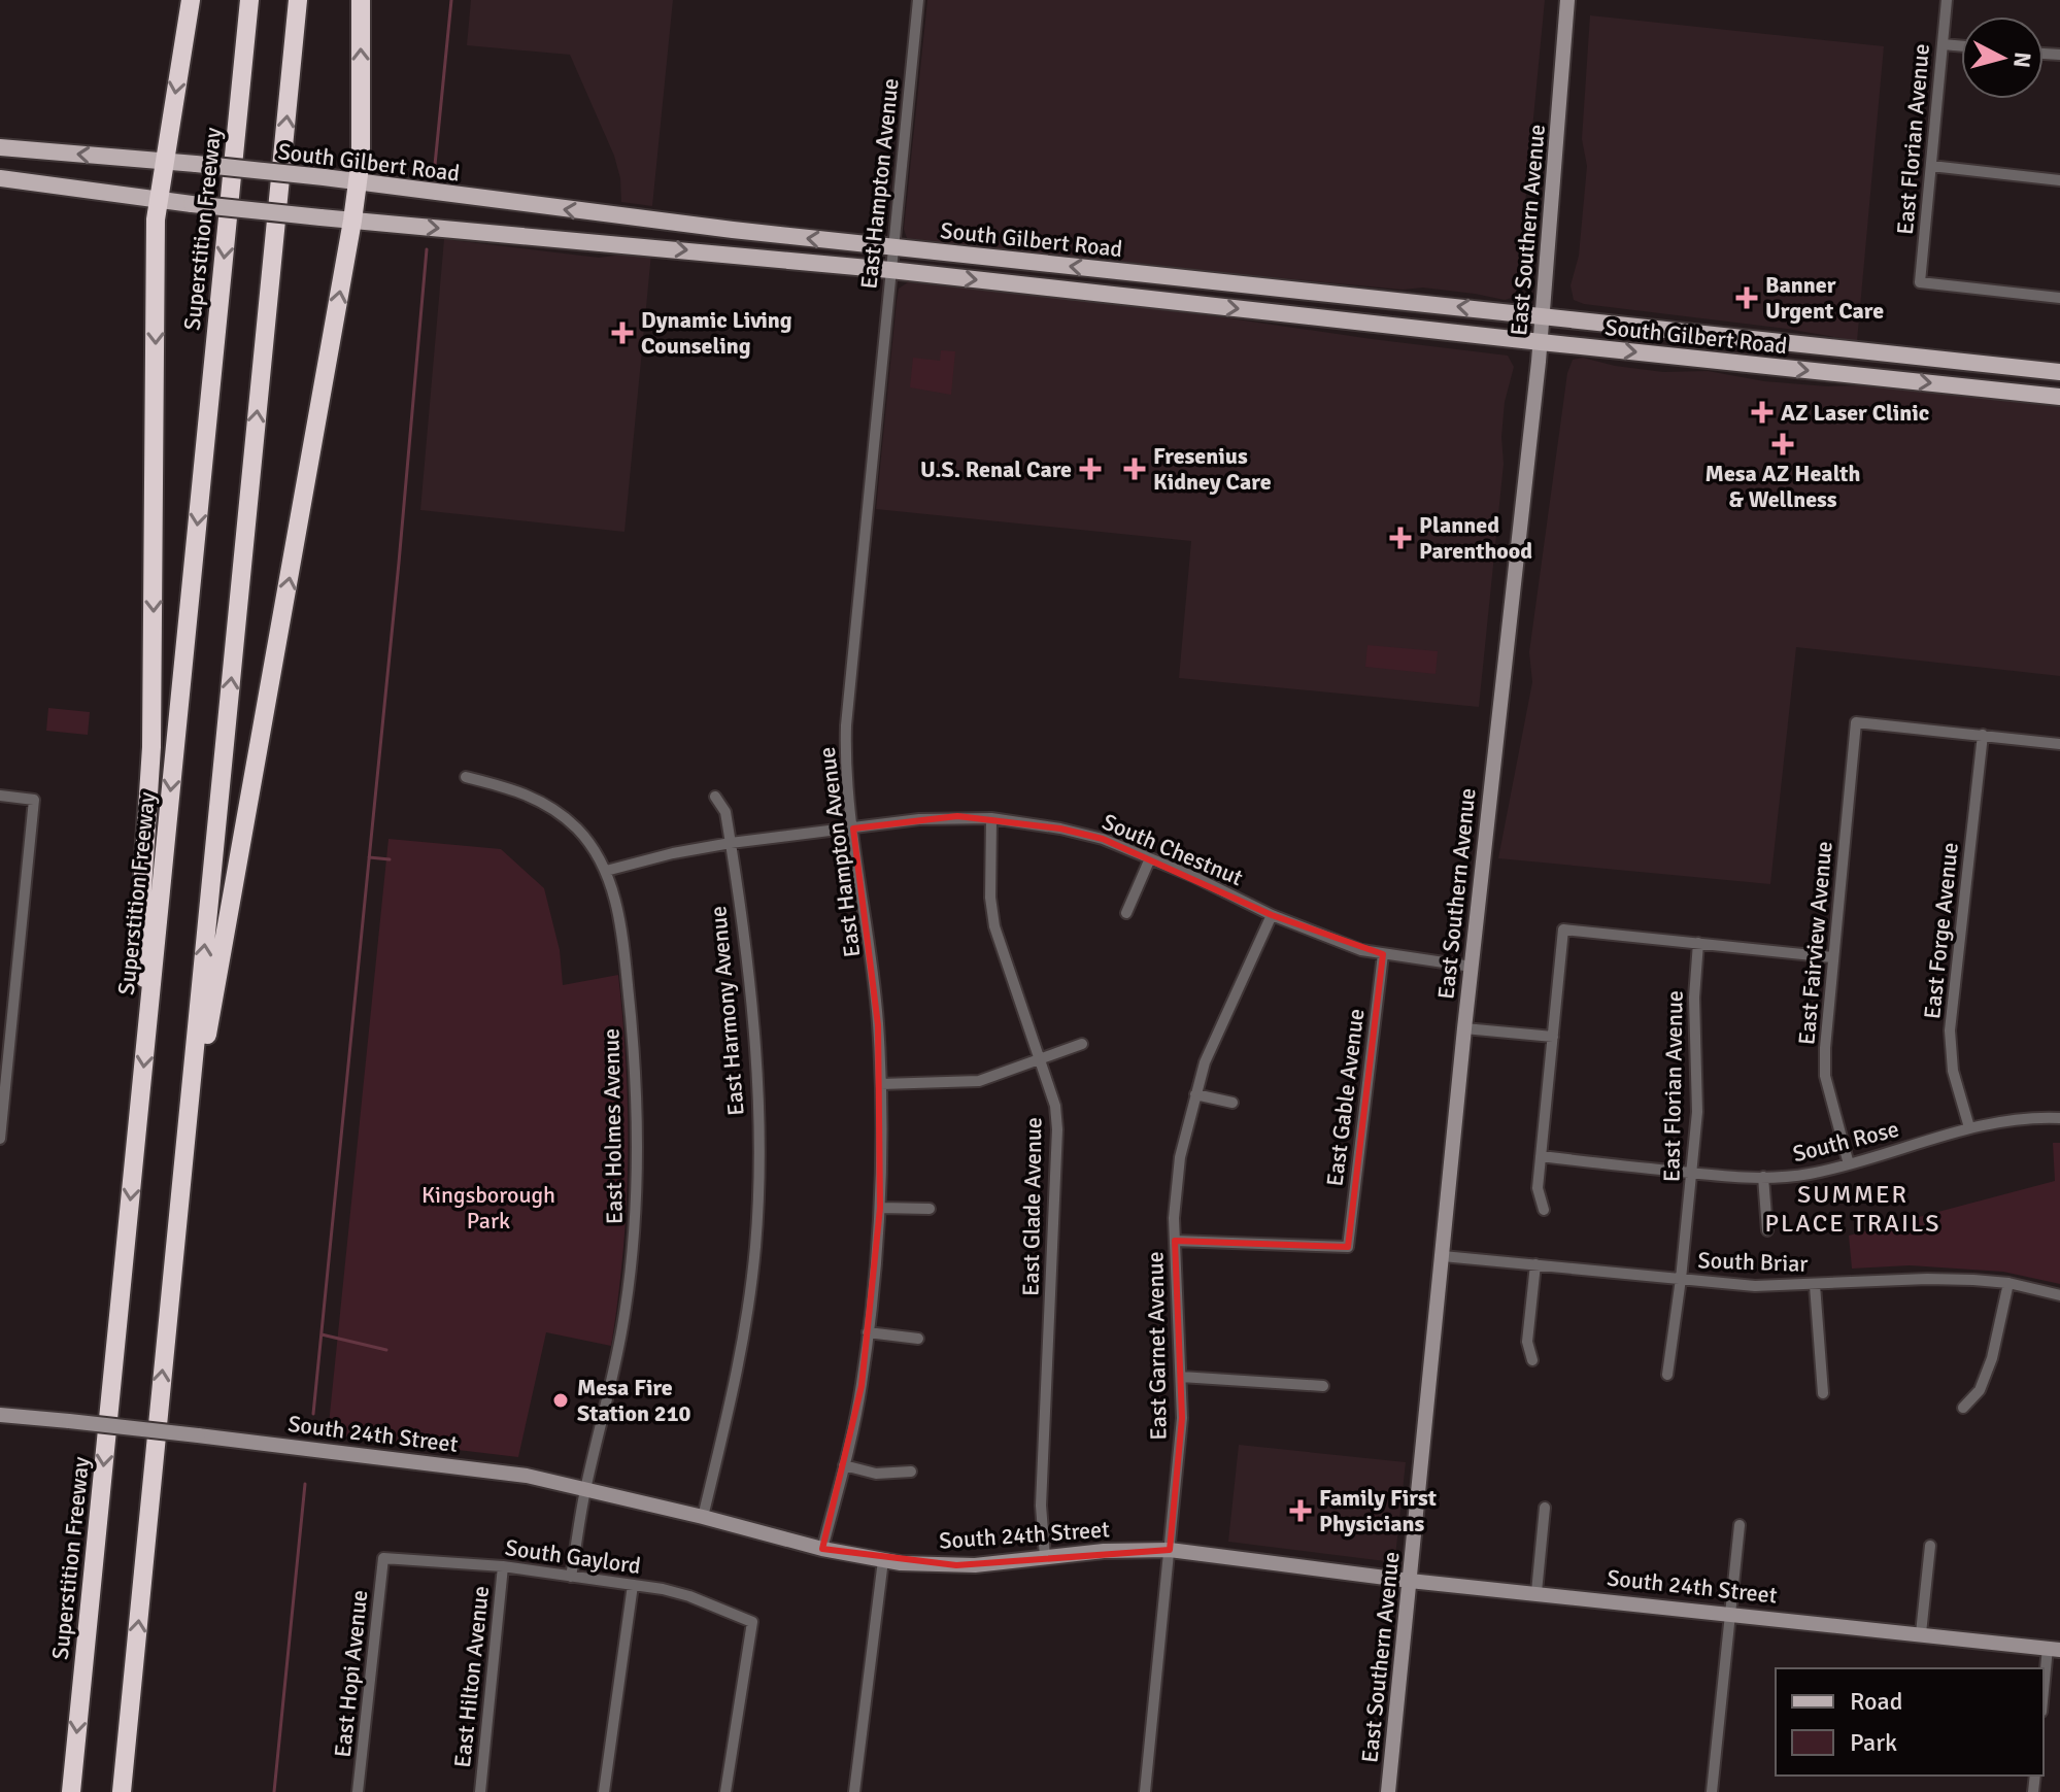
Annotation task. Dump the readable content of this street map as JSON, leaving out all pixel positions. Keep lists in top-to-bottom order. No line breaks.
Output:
{"streets":{"highway":["Superstition Freeway"],"main road":["South Gilbert Road"],"street":["East Florian Avenue","East Hampton Avenue","East Southern Avenue","South Chestnut","East Forge Avenue","East Fairview Avenue","East Harmony Avenue","East Gable Avenue","East Holmes Avenue","South Rose","East Glade Avenue","South Briar","East Garnet Avenue","South 24th Street","South Gaylord","East Hopi Avenue","East Hilton Avenue"]},"crossings":[["East Florian Avenue","South Rose"],["East Florian Avenue","South Briar"],["South Gilbert Road","East Hampton Avenue"],["South Gilbert Road","East Southern Avenue"],["East Hampton Avenue","South Chestnut"],["East Hampton Avenue","South 24th Street"],["East Southern Avenue","South Chestnut"],["East Southern Avenue","South Briar"],["East Southern Avenue","South 24th Street"],["South Chestnut","East Harmony Avenue"],["South Chestnut","East Gable Avenue"],["South Chestnut","East Holmes Avenue"],["South Chestnut","East Glade Avenue"],["South Chestnut","East Garnet Avenue"],["East Forge Avenue","East Fairview Avenue"],["East Forge Avenue","South Rose"],["East Fairview Avenue","South Rose"],["East Harmony Avenue","South 24th Street"],["East Gable Avenue","East Garnet Avenue"],["East Holmes Avenue","South 24th Street"],["East Holmes Avenue","South Gaylord"],["East Glade Avenue","South 24th Street"],["East Garnet Avenue","South 24th Street"],["South Gaylord","East Hopi Avenue"],["South Gaylord","East Hilton Avenue"]],"districts":["SUMMER PLACE TRAILS"],"parks":["Kingsborough Park"],"places":{"health":["Banner Urgent Care","Dynamic Living Counseling","AZ Laser Clinic","Mesa AZ Health & Wellness","U.S. Renal Care","Fresenius Kidney Care","Planned Parenthood","Family First Physicians"],"other":["Mesa Fire Station 210"]},"legend":["Road","Park"],"north":"right"}
